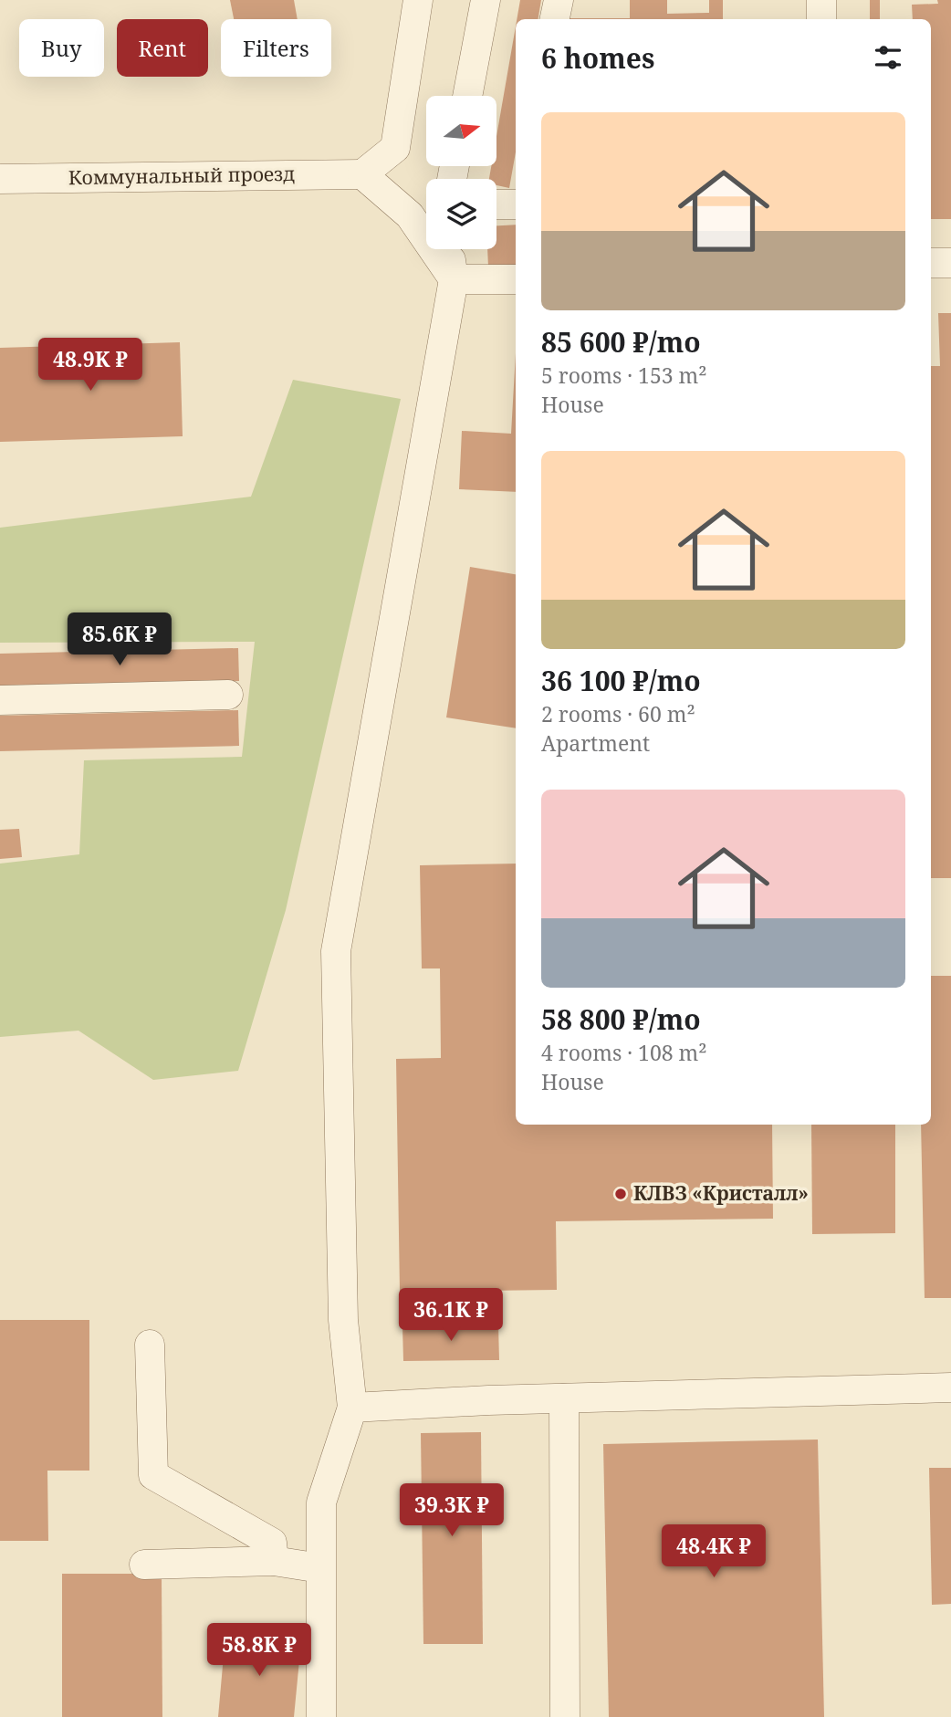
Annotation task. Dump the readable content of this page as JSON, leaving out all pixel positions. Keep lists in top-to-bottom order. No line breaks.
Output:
{"streets":{"street":["Коммунальный проезд"]},"places":["КЛВЗ «Кристалл»"],"north":"right","page":{"chip":["Buy","Rent","Filters"],"heading":"6 homes","list":[{"name":"85 600 ₽/mo","note":"5 rooms · 153 m² · House"},{"name":"36 100 ₽/mo","note":"2 rooms · 60 m² · Apartment"},{"name":"58 800 ₽/mo","note":"4 rooms · 108 m² · House"}],"price":["48.9K ₽","85.6K ₽","36.1K ₽","39.3K ₽","48.4K ₽","58.8K ₽"]}}
